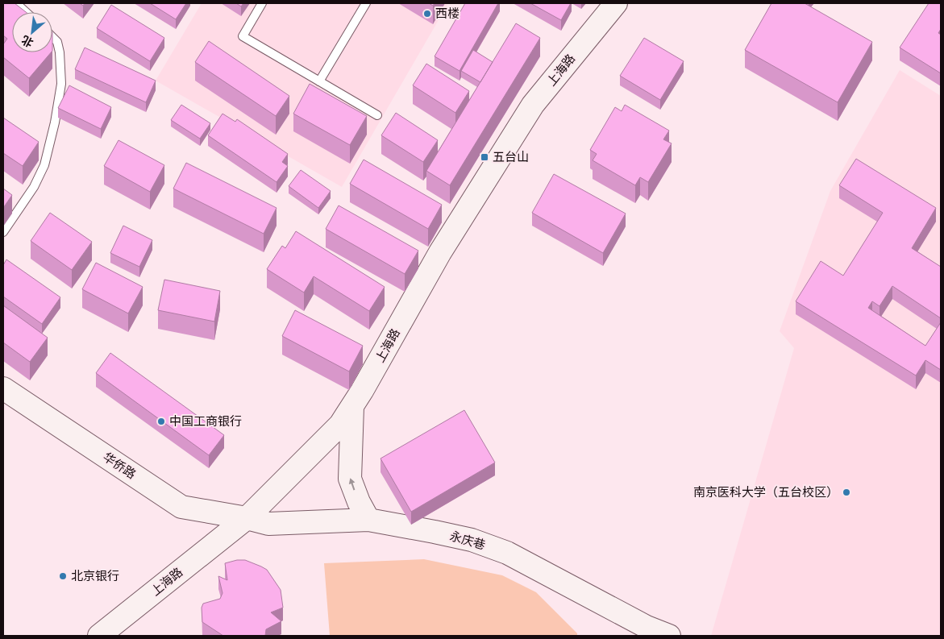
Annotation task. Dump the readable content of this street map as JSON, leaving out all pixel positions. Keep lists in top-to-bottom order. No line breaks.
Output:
{"streets":{"main road":["上海路","华侨路","永庆巷"]},"crossings":[["上海路","华侨路"],["上海路","永庆巷"],["华侨路","永庆巷"]],"places":{"other":["西楼","中国工商银行","南京医科大学（五台校区）","北京银行"],"transit":["五台山"]},"north":"bottom left"}
